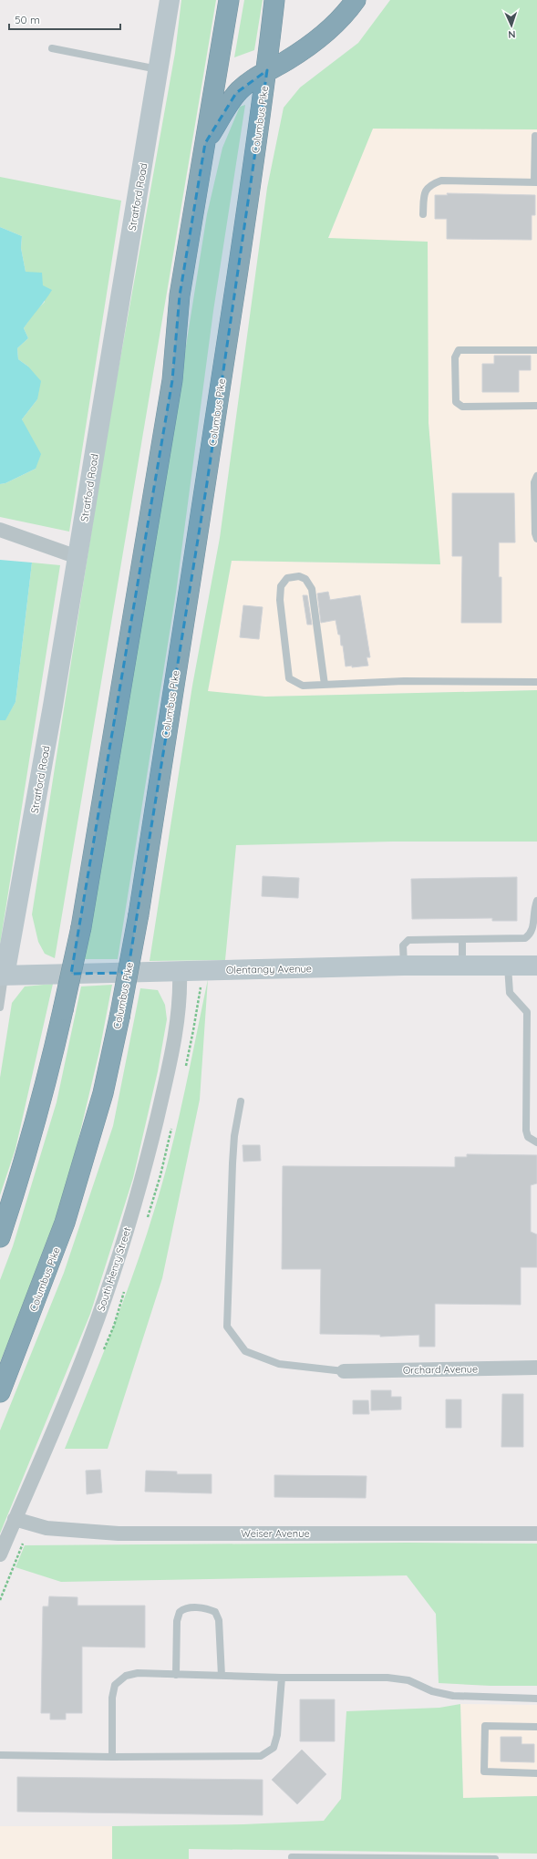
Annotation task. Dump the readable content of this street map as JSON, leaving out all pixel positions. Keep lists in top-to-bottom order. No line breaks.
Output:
{"streets":{"highway":["Columbus Pike"],"street":["Stratford Road","Olentangy Avenue","South Henry Street","Orchard Avenue","Weiser Avenue"]},"crossings":[["Stratford Road","Olentangy Avenue"],["Olentangy Avenue","South Henry Street"],["South Henry Street","Weiser Avenue"]],"scale_bar":"50 m","north":"bottom"}
